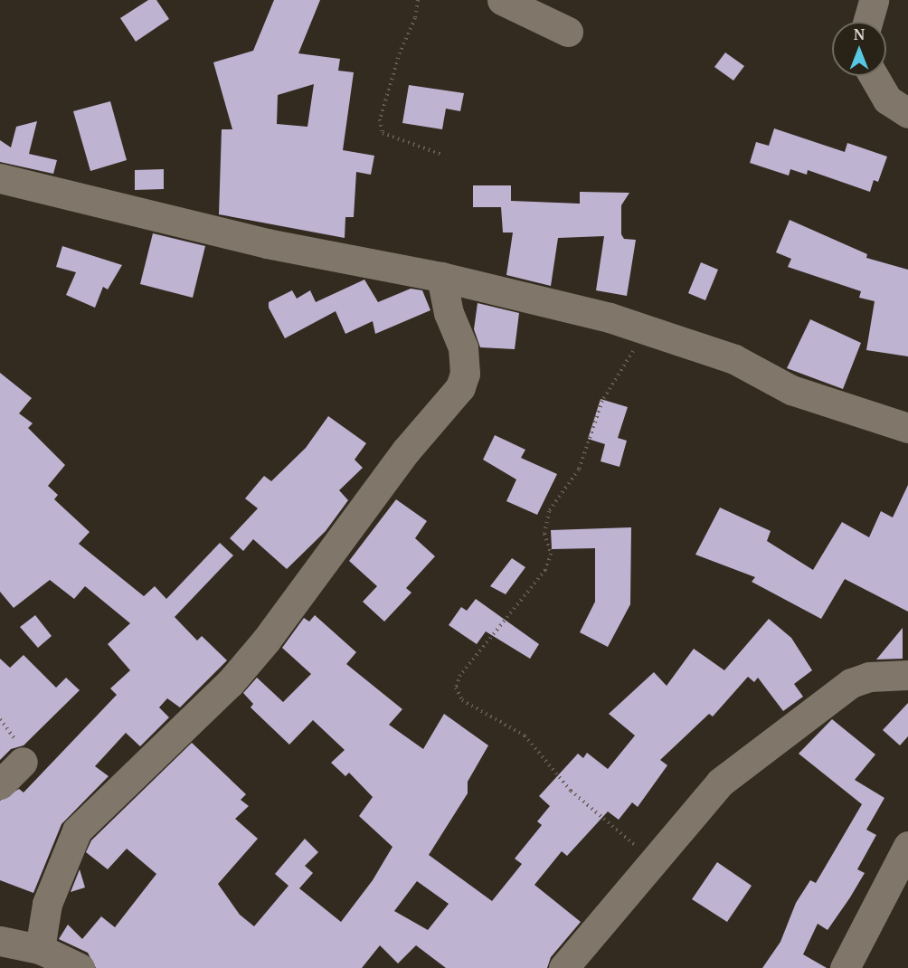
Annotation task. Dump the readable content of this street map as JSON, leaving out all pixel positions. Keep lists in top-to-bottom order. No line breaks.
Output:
{"north":"top"}
